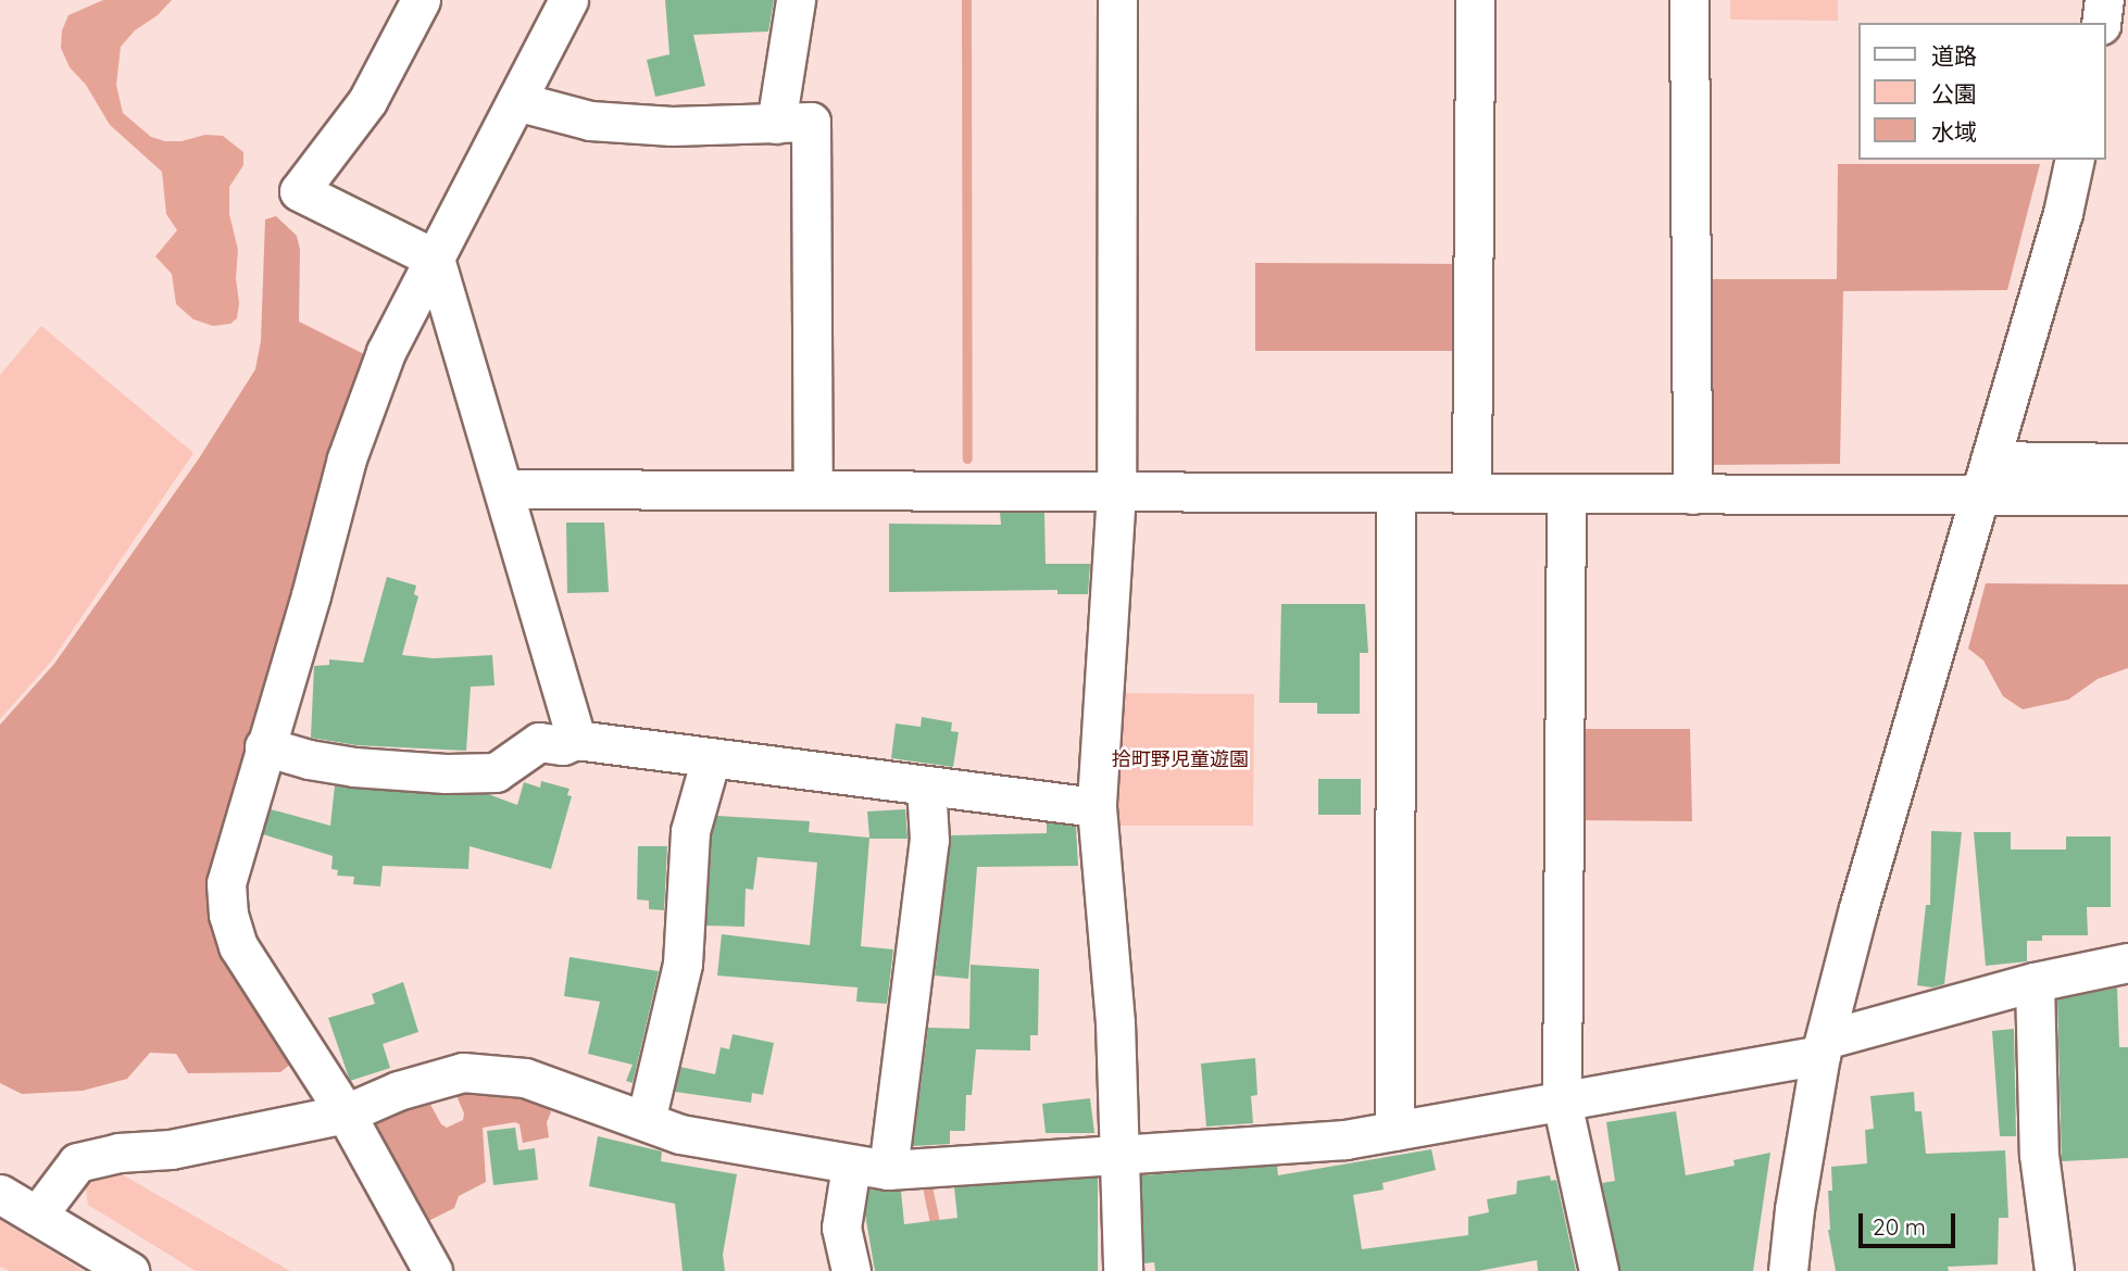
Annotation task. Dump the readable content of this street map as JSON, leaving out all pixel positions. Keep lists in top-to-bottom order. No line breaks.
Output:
{"parks":["拾町野児童遊園"],"legend":["道路","公園","水域"],"scale_bar":"20 m"}
